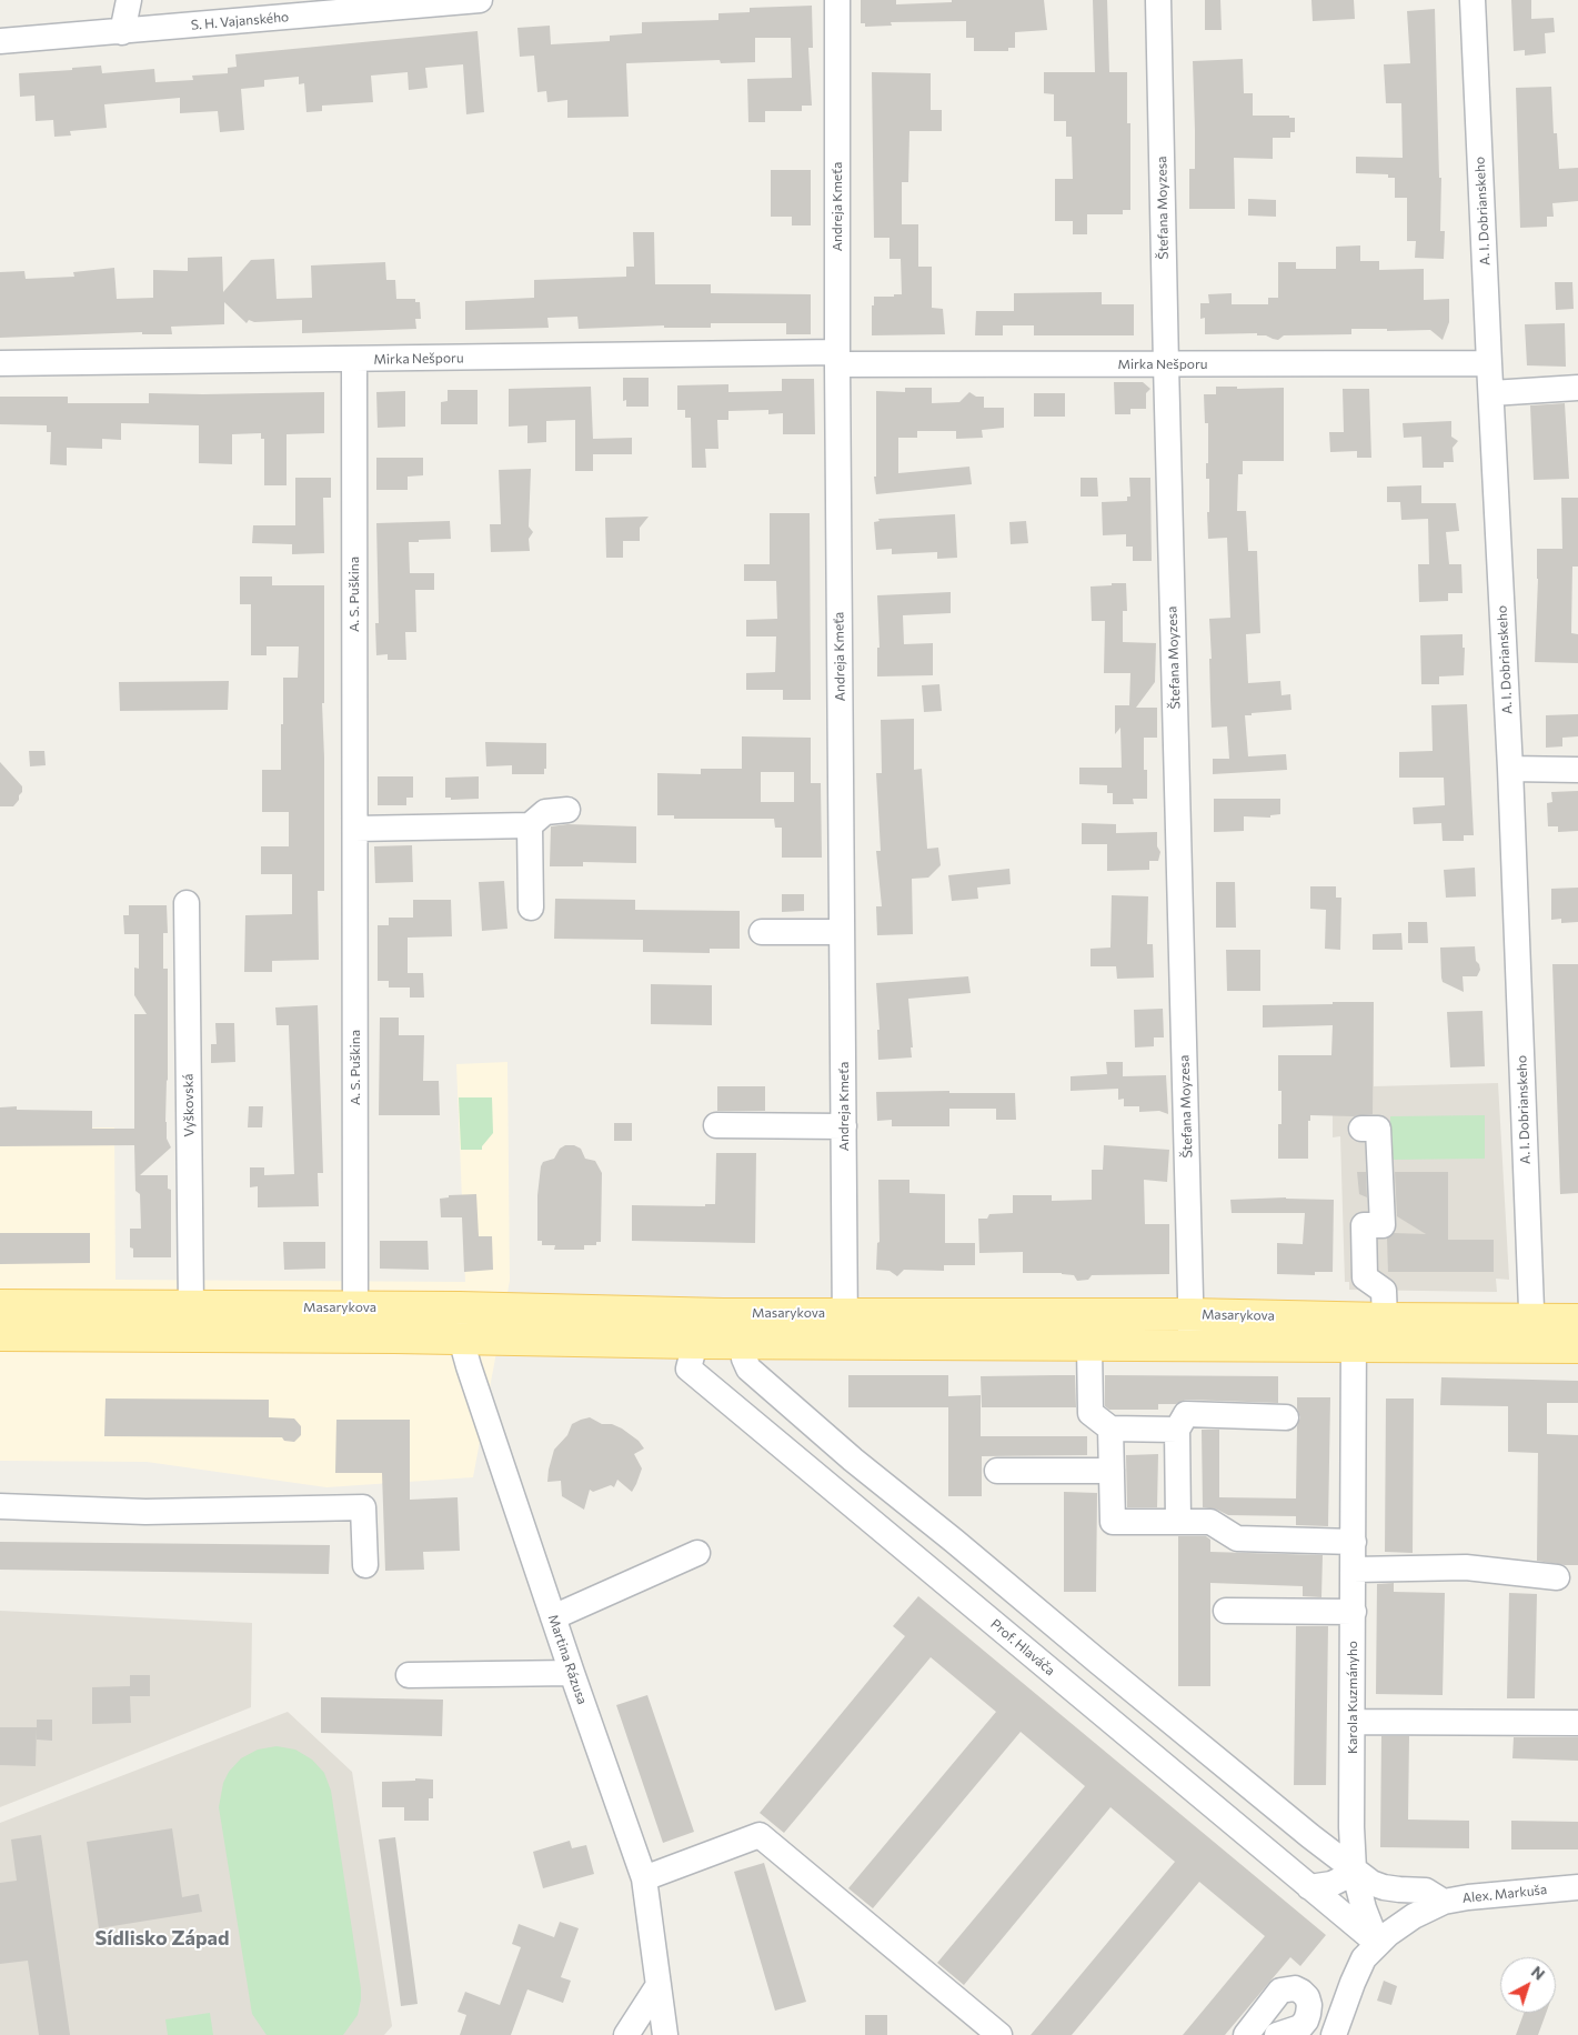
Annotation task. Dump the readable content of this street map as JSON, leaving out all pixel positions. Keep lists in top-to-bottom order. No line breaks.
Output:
{"streets":{"main road":["Masarykova"],"street":["S. H. Vajanského","Andreja Kmeťa","Štefana Moyzesa","A. I. Dobrianskeho","Mirka Nešporu","A. S. Puškina","Vyškovská","Prof. Hlaváča","Martina Rázusa","Karola Kuzmányho","Alex. Markuša"]},"crossings":[["Andreja Kmeťa","Mirka Nešporu"],["Andreja Kmeťa","Masarykova"],["Štefana Moyzesa","Mirka Nešporu"],["Štefana Moyzesa","Masarykova"],["A. I. Dobrianskeho","Mirka Nešporu"],["A. I. Dobrianskeho","Masarykova"],["Mirka Nešporu","A. S. Puškina"],["A. S. Puškina","Masarykova"],["Vyškovská","Masarykova"],["Masarykova","Prof. Hlaváča"],["Masarykova","Martina Rázusa"],["Masarykova","Karola Kuzmányho"],["Prof. Hlaváča","Karola Kuzmányho"],["Prof. Hlaváča","Alex. Markuša"],["Karola Kuzmányho","Alex. Markuša"]],"districts":["Sídlisko Západ"],"north":"top right"}
